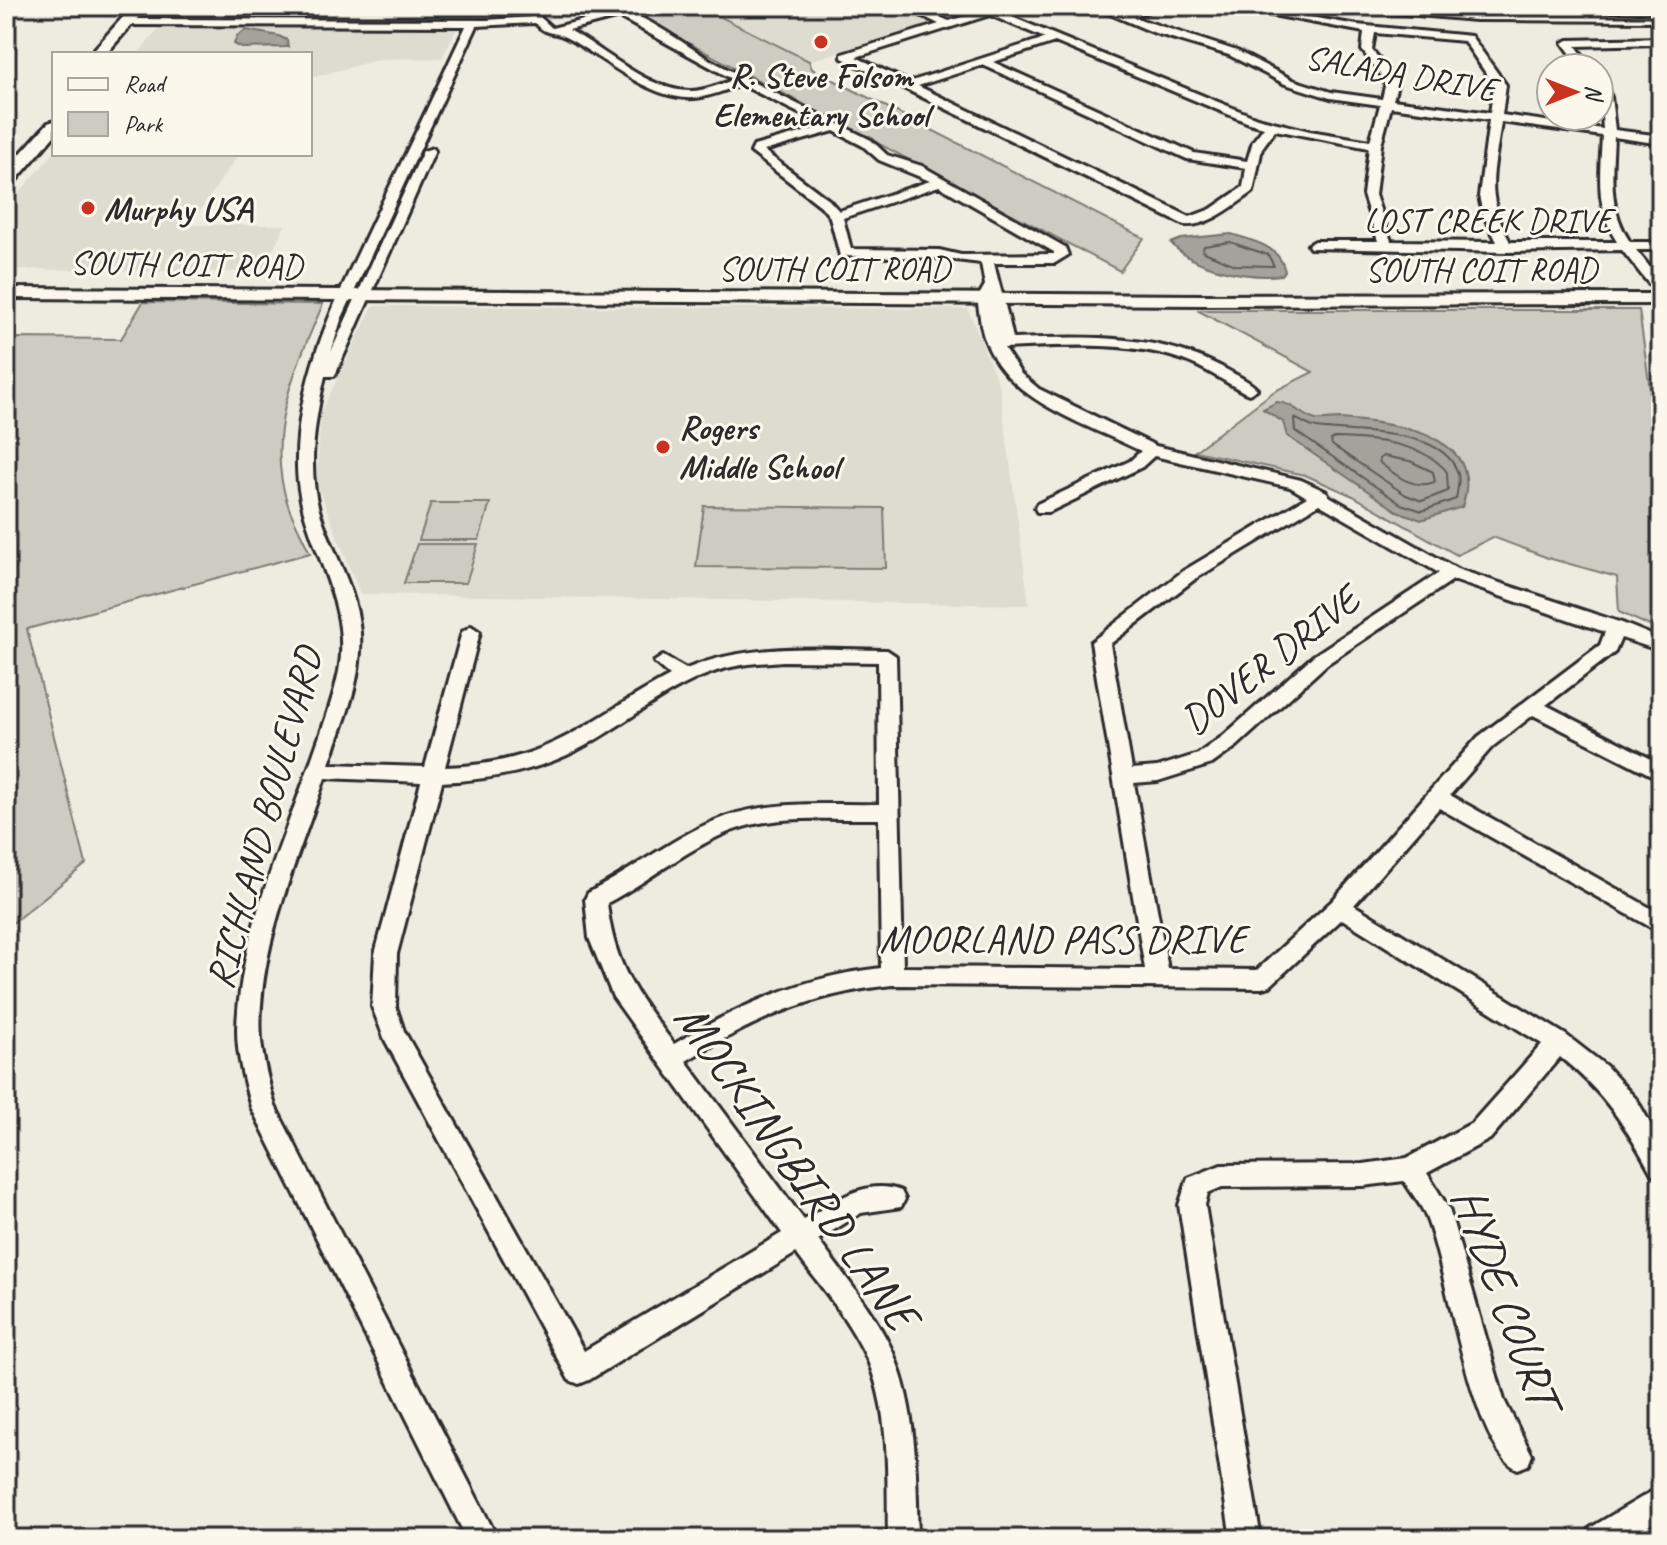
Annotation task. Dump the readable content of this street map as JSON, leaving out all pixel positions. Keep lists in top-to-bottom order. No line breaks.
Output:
{"streets":{"main road":["SOUTH COIT ROAD"],"street":["SALADA DRIVE","LOST CREEK DRIVE","DOVER DRIVE","RICHLAND BOULEVARD","MOORLAND PASS DRIVE","MOCKINGBIRD LANE","HYDE COURT"]},"crossings":[["SOUTH COIT ROAD","RICHLAND BOULEVARD"],["MOORLAND PASS DRIVE","MOCKINGBIRD LANE"]],"places":["R. Steve Folsom Elementary School","Murphy USA","Rogers Middle School"],"legend":["Road","Park"],"north":"right"}
